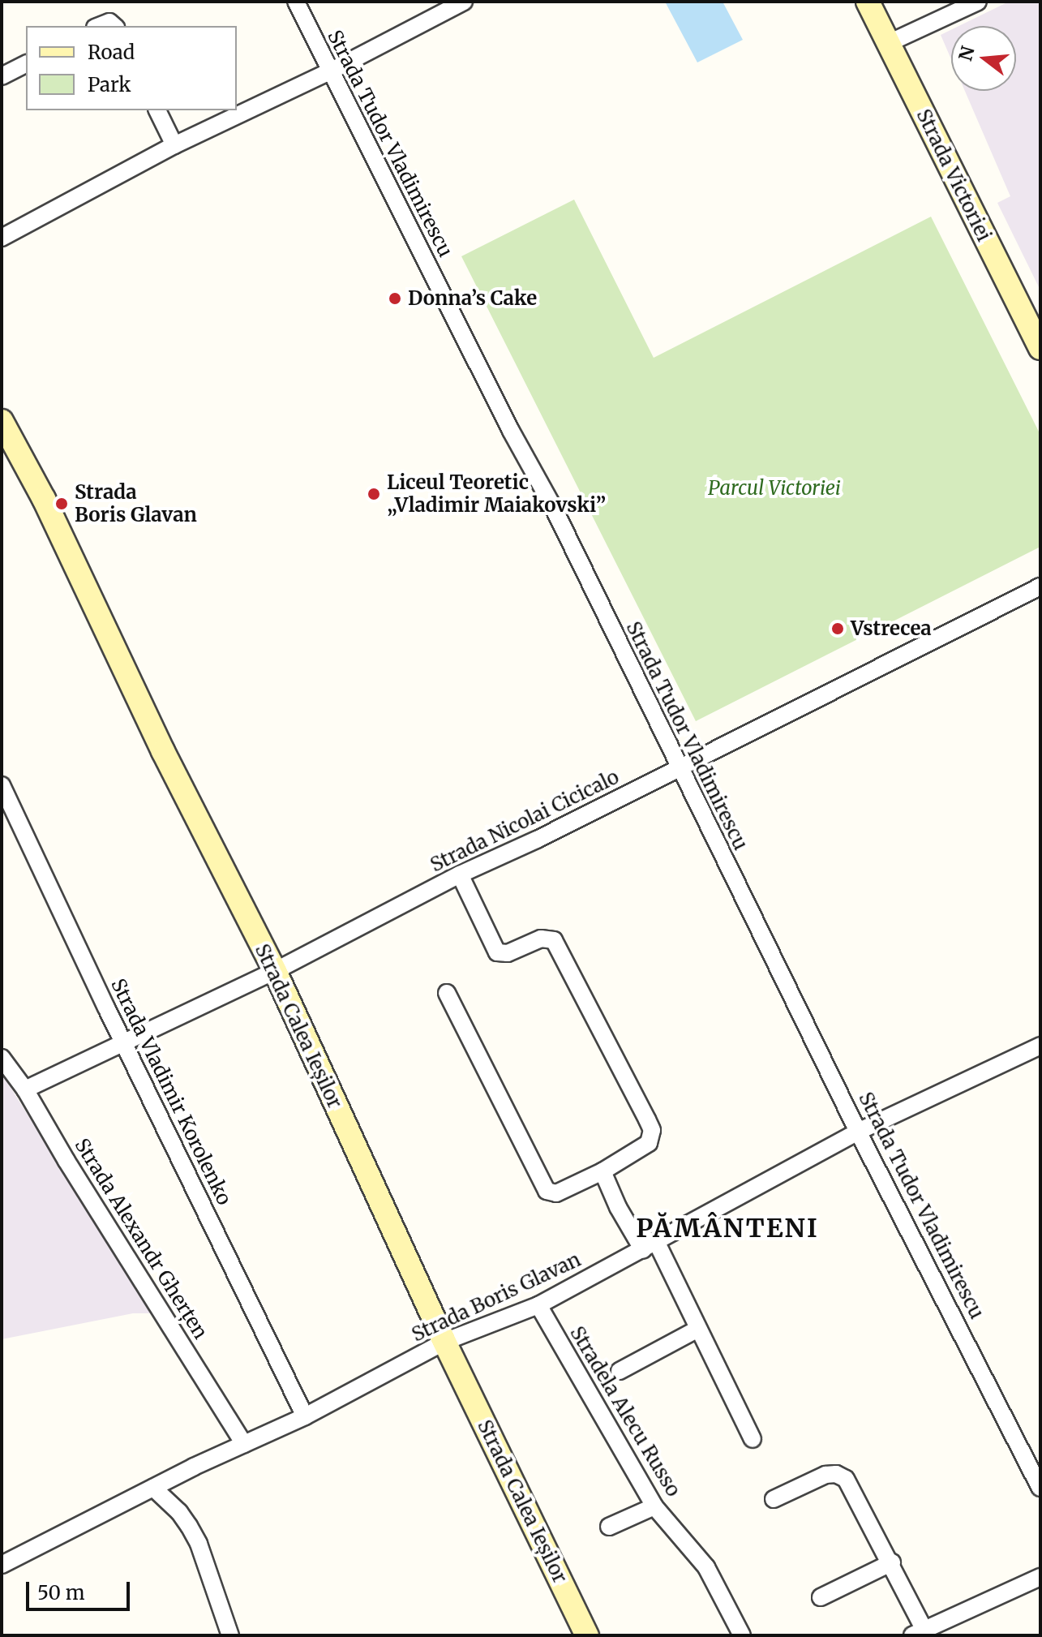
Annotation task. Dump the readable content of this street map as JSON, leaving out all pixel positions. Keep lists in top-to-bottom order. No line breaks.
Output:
{"streets":{"street":["Strada Tudor Vladimirescu","Strada Victoriei","Strada Nicolai Cicicalo","Strada Calea Ieșilor","Strada Vladimir Korolenko","Strada Alexandr Gherțen","Strada Boris Glavan","Stradela Alecu Russo"]},"crossings":[["Strada Tudor Vladimirescu","Strada Nicolai Cicicalo"],["Strada Tudor Vladimirescu","Strada Boris Glavan"],["Strada Nicolai Cicicalo","Strada Calea Ieșilor"],["Strada Nicolai Cicicalo","Strada Vladimir Korolenko"],["Strada Nicolai Cicicalo","Strada Alexandr Gherțen"],["Strada Calea Ieșilor","Strada Boris Glavan"],["Strada Vladimir Korolenko","Strada Boris Glavan"],["Strada Alexandr Gherțen","Strada Boris Glavan"],["Strada Boris Glavan","Stradela Alecu Russo"]],"districts":["PĂMÂNTENI"],"parks":["Parcul Victoriei"],"places":["Donna’s Cake","Liceul Teoretic „Vladimir Maiakovski”","Strada Boris Glavan","Vstrecea"],"legend":["Road","Park"],"scale_bar":"50 m","north":"left"}
